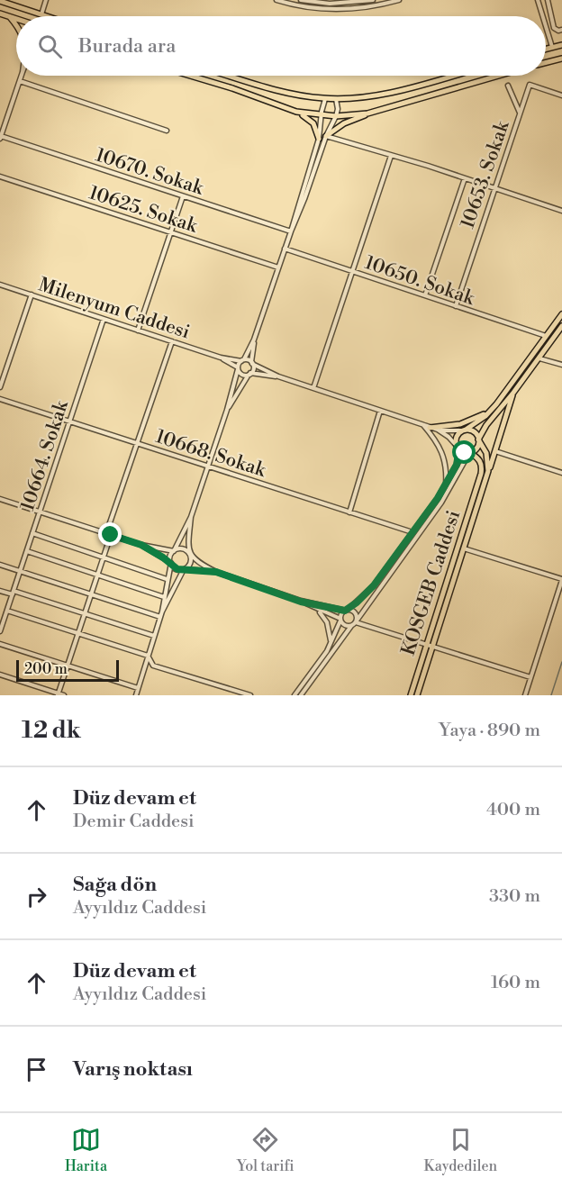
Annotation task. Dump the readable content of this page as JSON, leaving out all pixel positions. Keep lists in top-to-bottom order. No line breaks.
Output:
{"streets":{"main road":["KOSGEB Caddesi"],"street":["10670. Sokak","10653. Sokak","10625. Sokak","10650. Sokak","Milenyum Caddesi","10668. Sokak","10664. Sokak"]},"crossings":[["10653. Sokak","10650. Sokak"],["Milenyum Caddesi","10664. Sokak"],["10668. Sokak","10664. Sokak"]],"scale_bar":"200 m","page":{"search":"Burada ara","scale":"200 m","heading":["12 dk","Yaya · 890 m"],"list":[["Düz devam et","Demir Caddesi","400 m"],["Sağa dön","Ayyıldız Caddesi","330 m"],["Düz devam et","Ayyıldız Caddesi","160 m"],"Varış noktası"],"nav":["Harita","Yol tarifi","Kaydedilen"]}}
